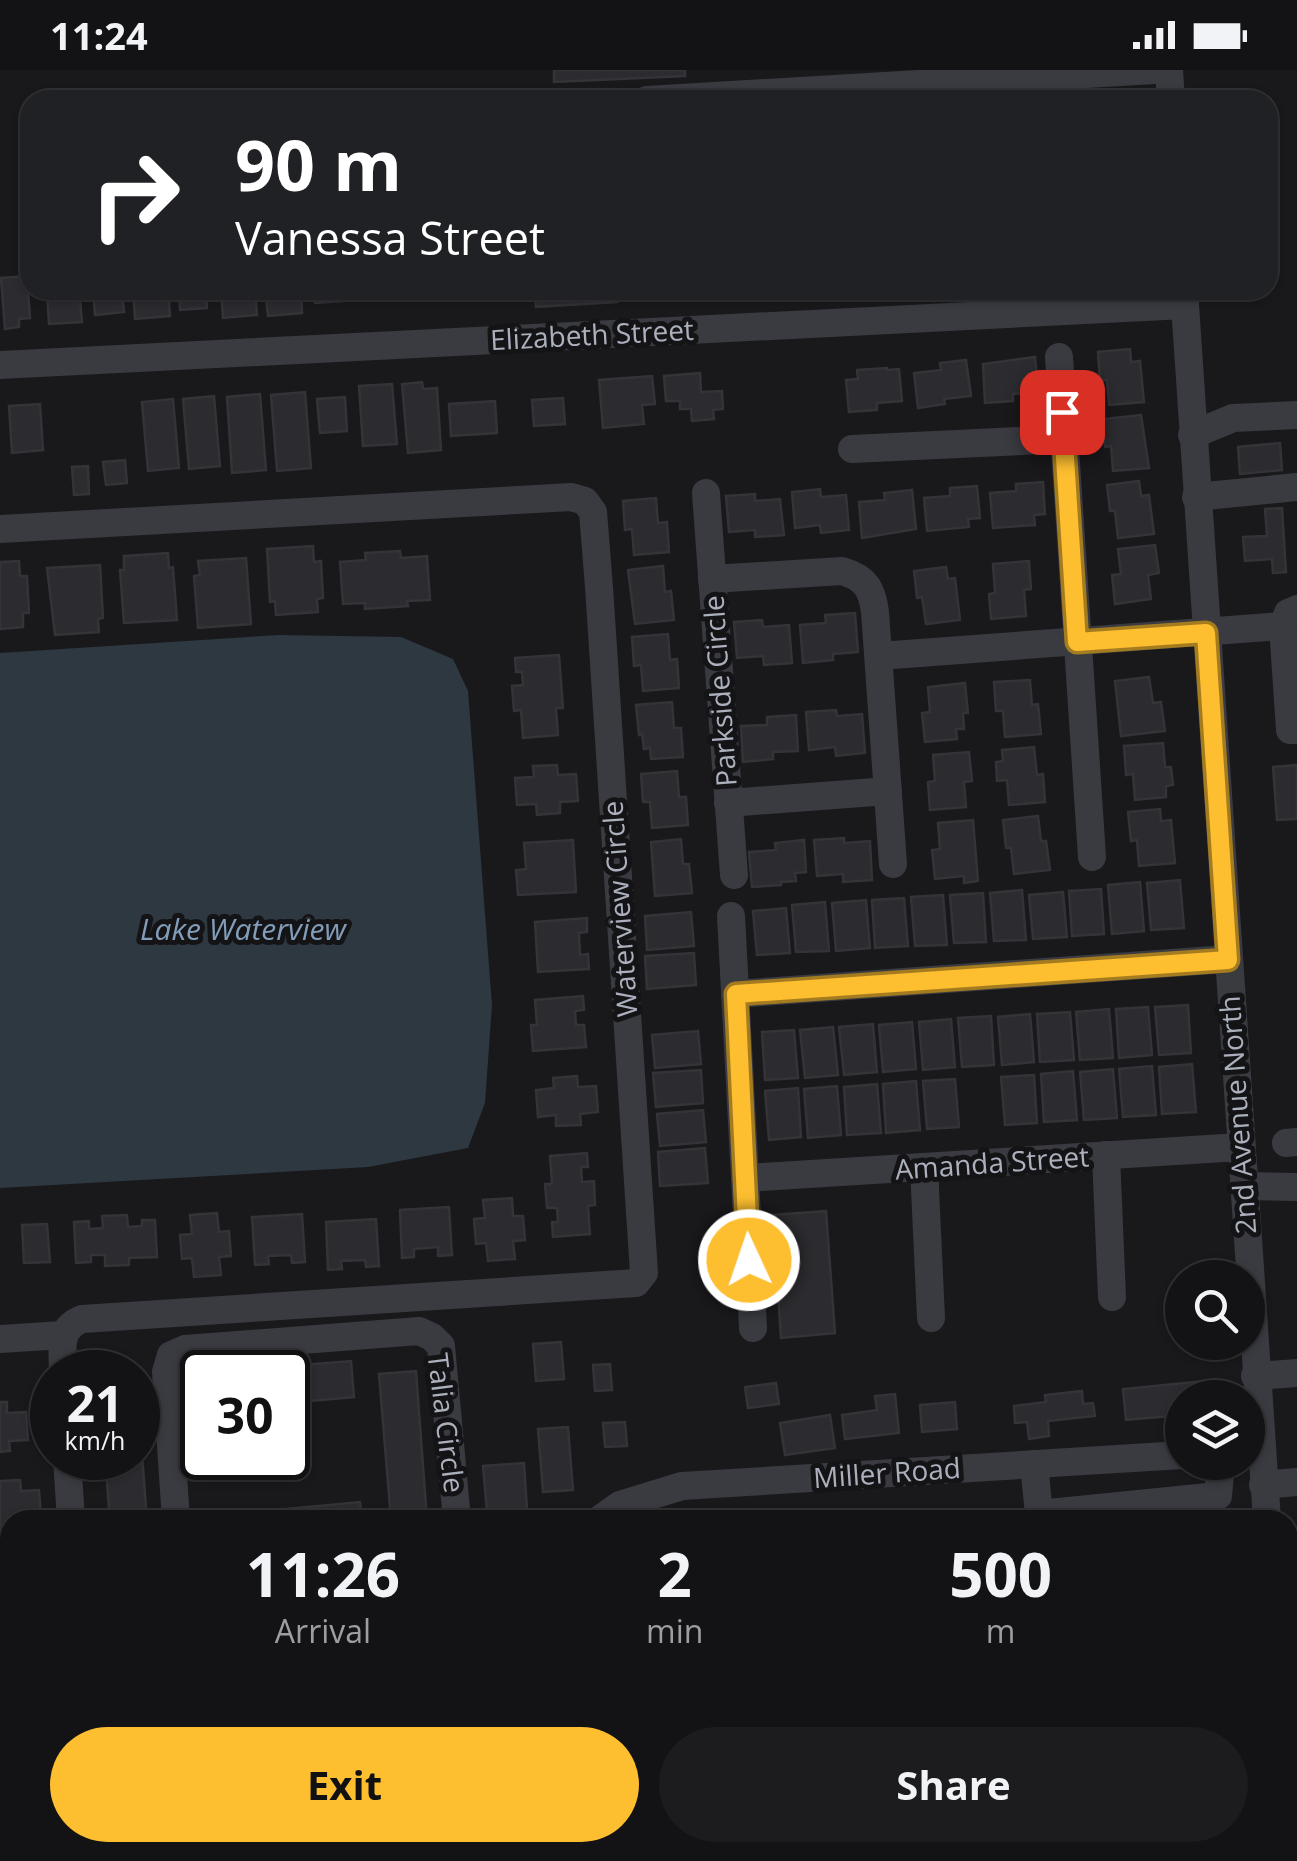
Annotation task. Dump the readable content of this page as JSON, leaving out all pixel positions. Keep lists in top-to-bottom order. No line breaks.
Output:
{"streets":{"street":["Elizabeth Street","Parkside Circle","Waterview Circle","2nd Avenue North","Amanda Street","Talia Circle","Miller Road"]},"crossings":[["2nd Avenue North","Amanda Street"]],"water":["Lake Waterview"],"page":{"status":"11:24","turn":["90 m","Vanessa Street"],"speed":"21 km/h","limit":"30","eta":["11:26","Arrival","2","min","500","m"],"buttons":["Exit","Share"]}}
